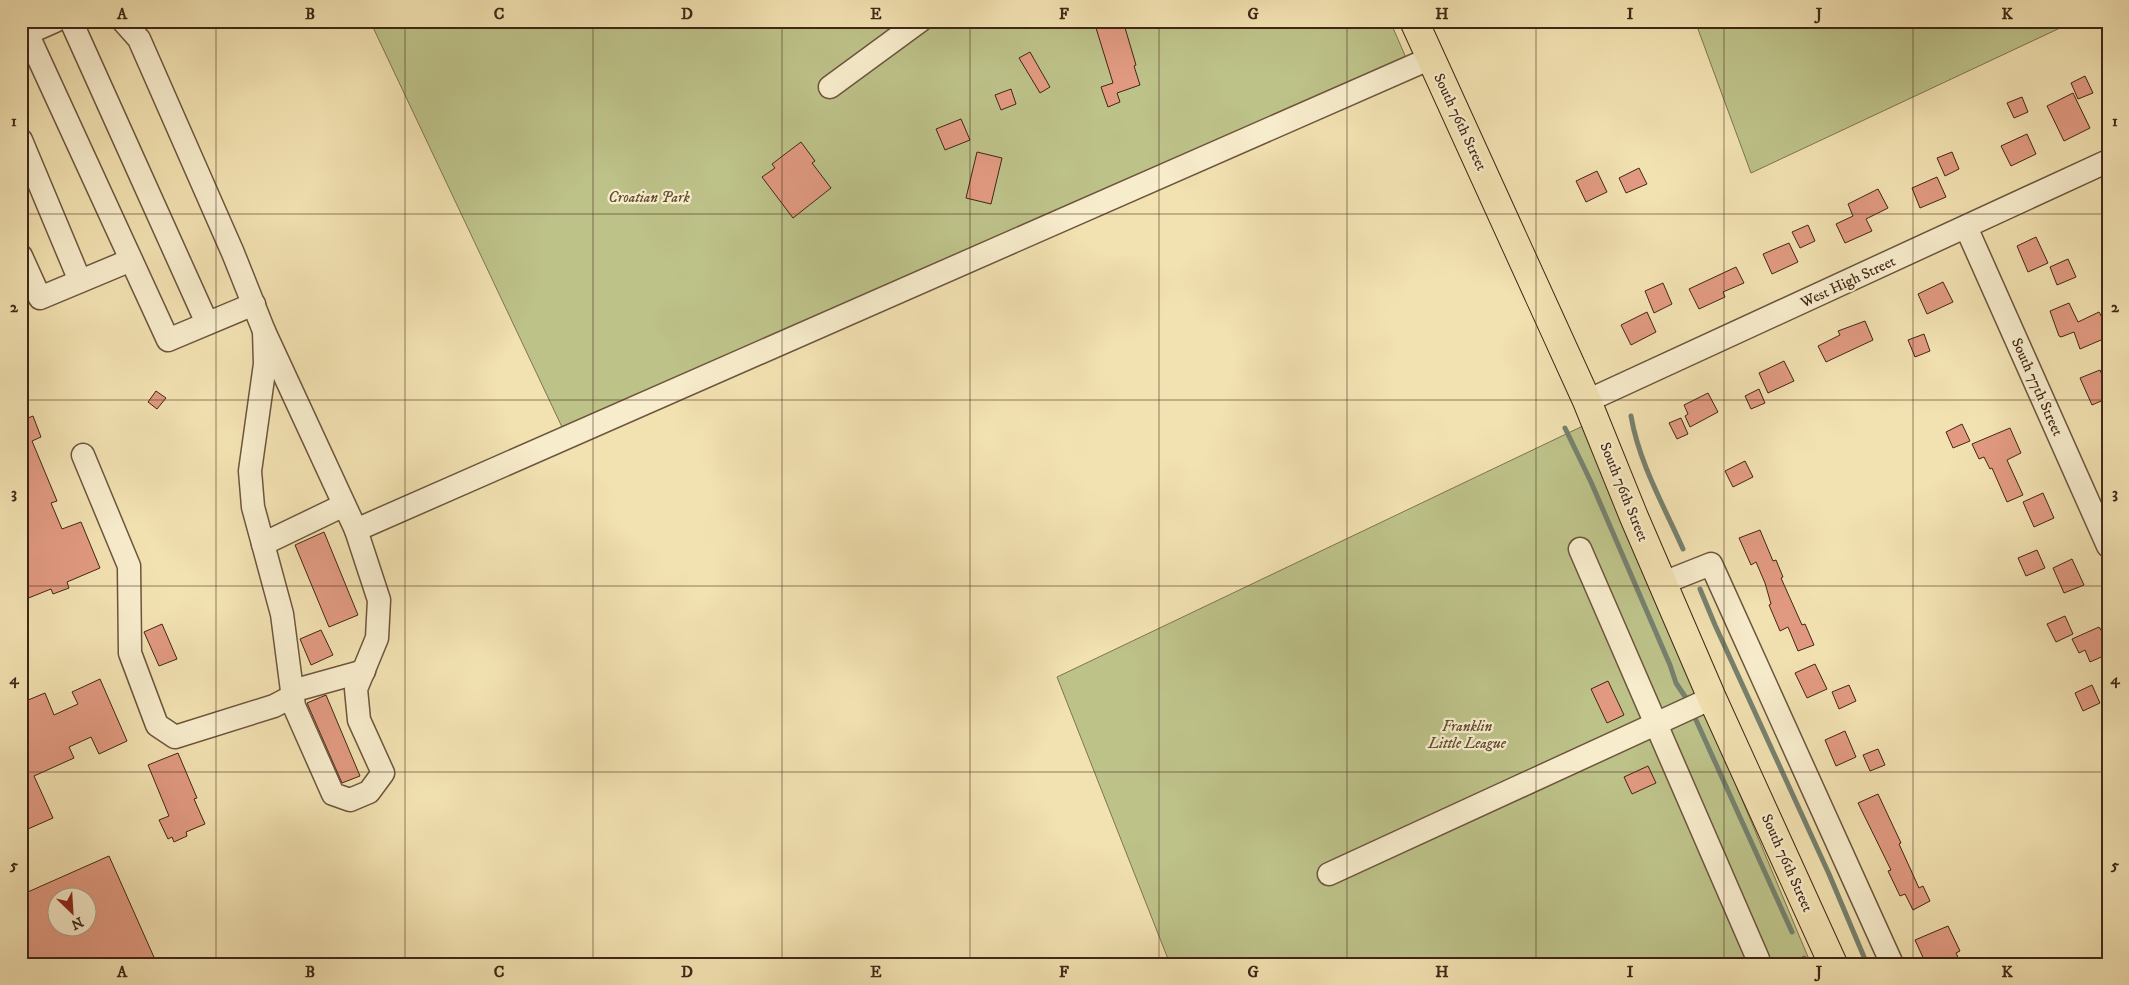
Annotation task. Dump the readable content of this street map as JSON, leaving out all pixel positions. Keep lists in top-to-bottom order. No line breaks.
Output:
{"streets":{"main road":["South 76th Street"],"street":["West High Street","South 77th Street"]},"crossings":[["South 76th Street","West High Street"],["West High Street","South 77th Street"]],"parks":["Croatian Park","Franklin Little League"],"north":"bottom right","grid":{"columns":["A","B","C","D","E","F","G","H","I","J","K"],"rows":["1","2","3","4","5"]}}
